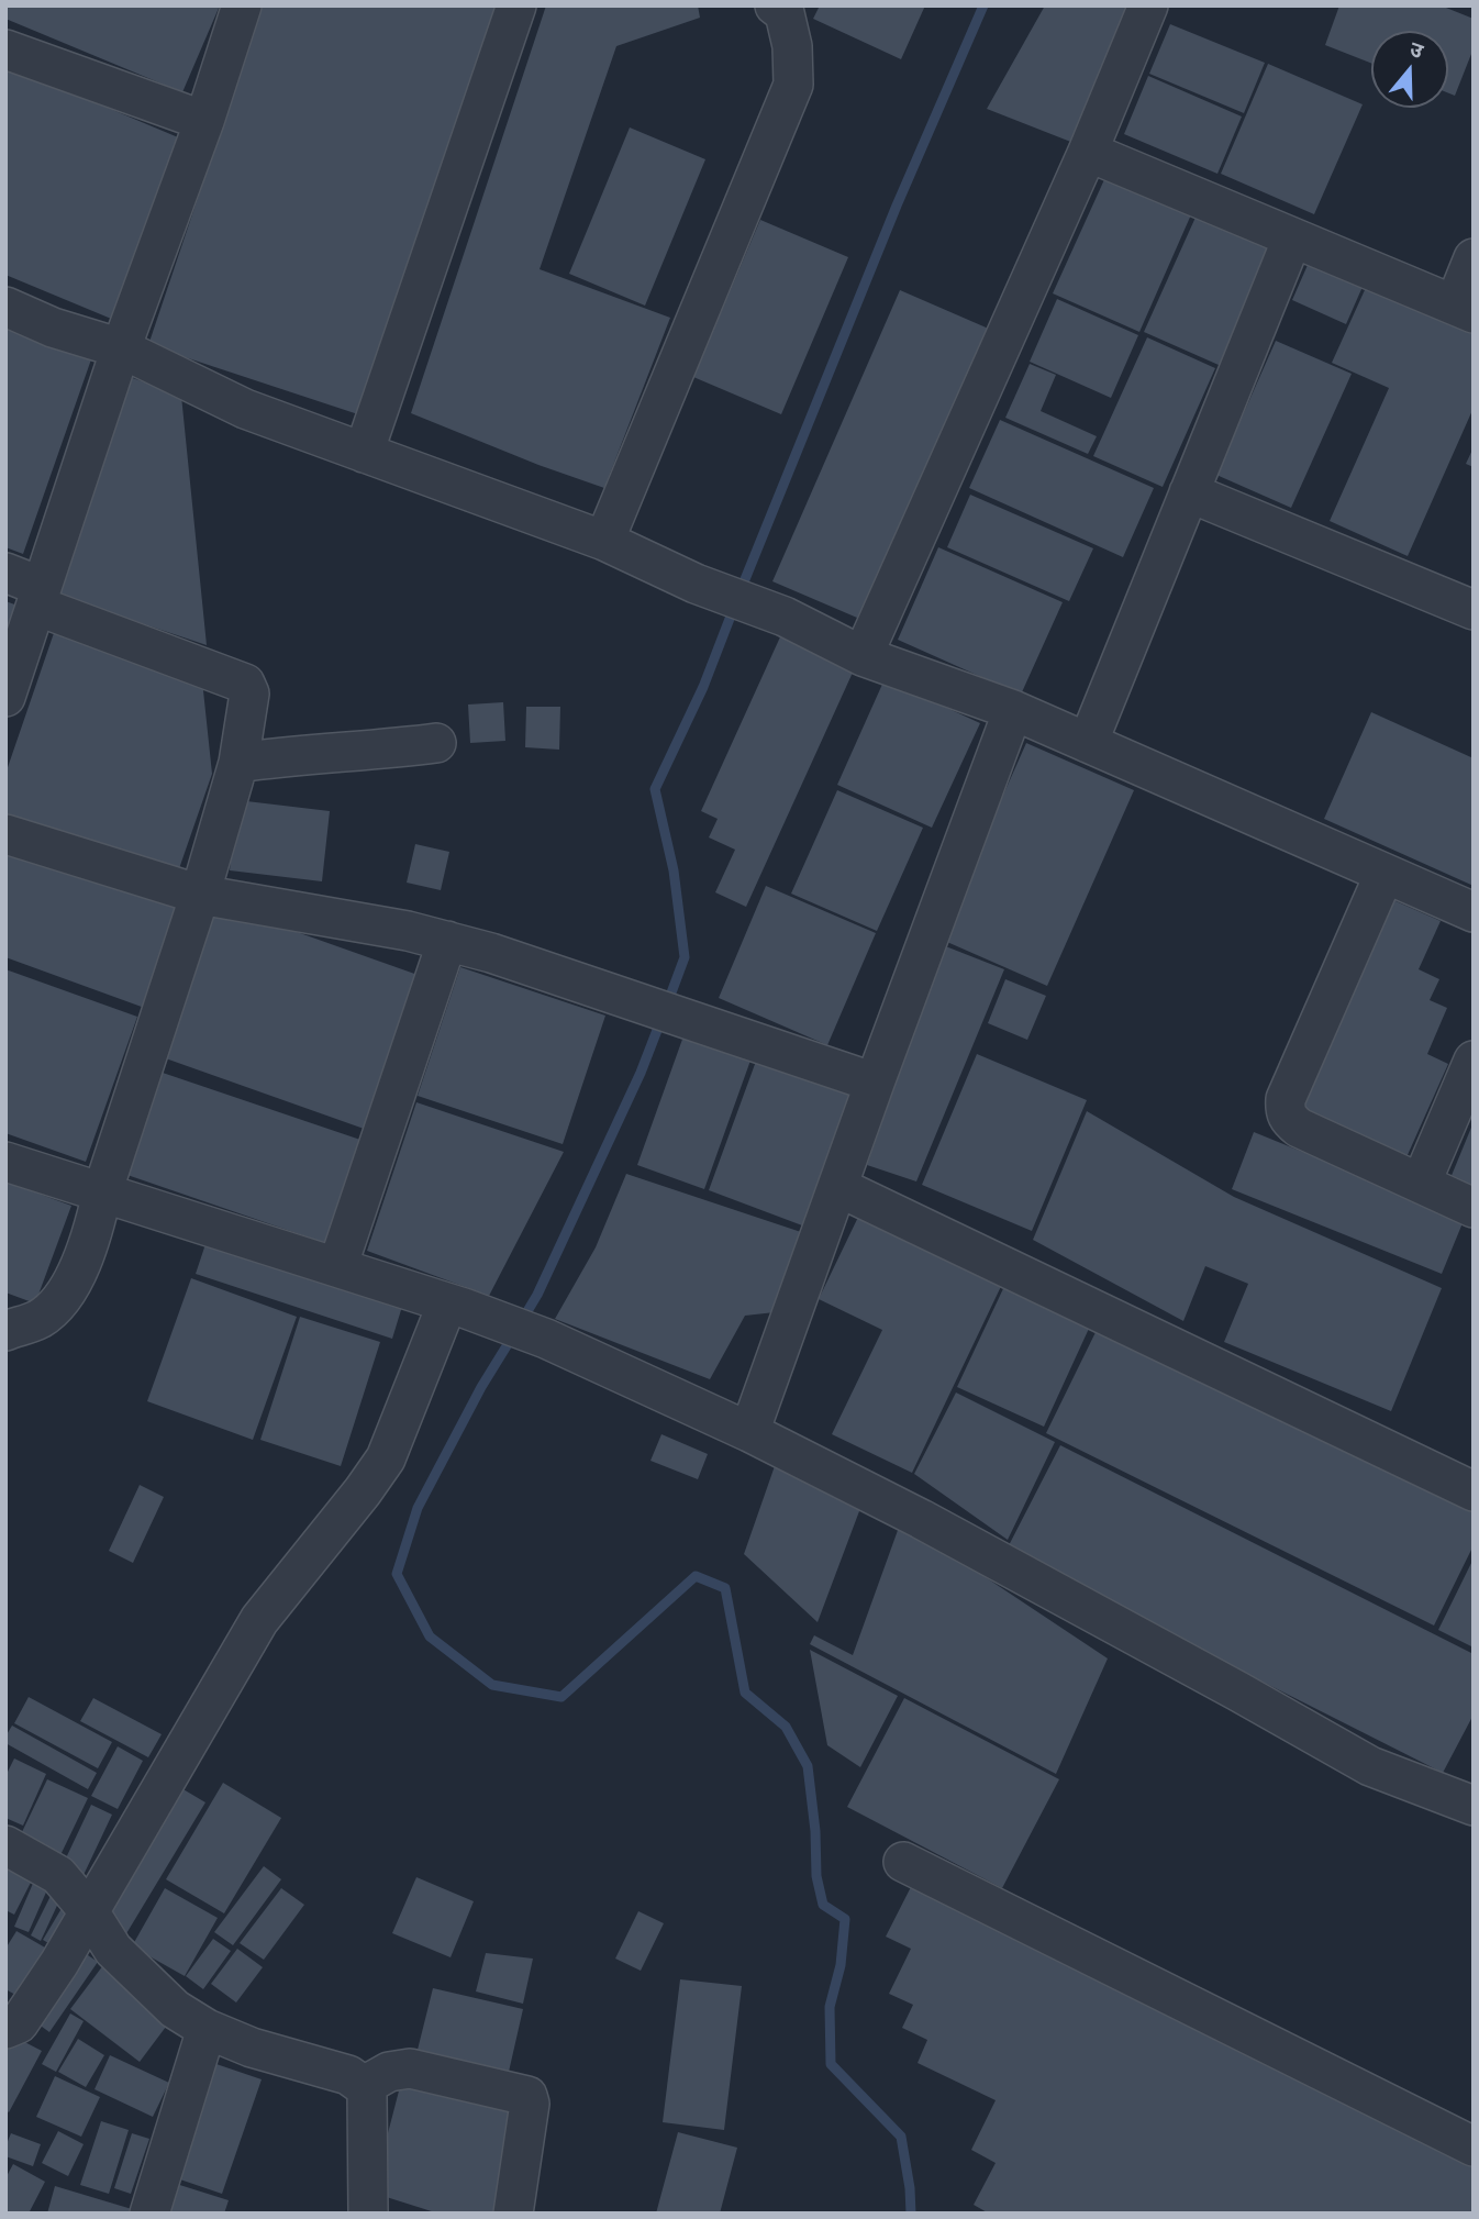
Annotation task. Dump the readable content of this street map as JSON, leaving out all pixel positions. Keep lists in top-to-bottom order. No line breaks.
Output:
{"north":"top"}
